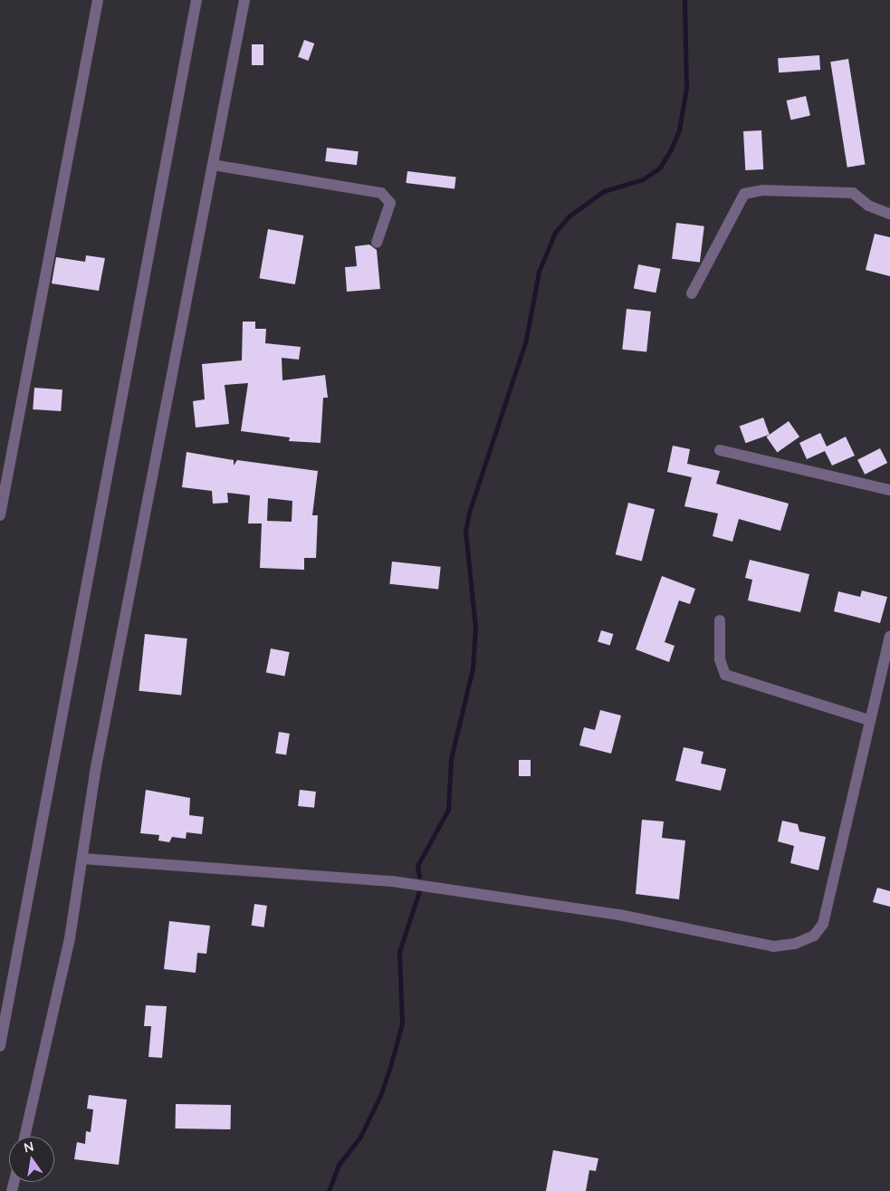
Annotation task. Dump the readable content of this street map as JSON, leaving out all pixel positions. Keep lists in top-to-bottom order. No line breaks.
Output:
{"north":"top"}
